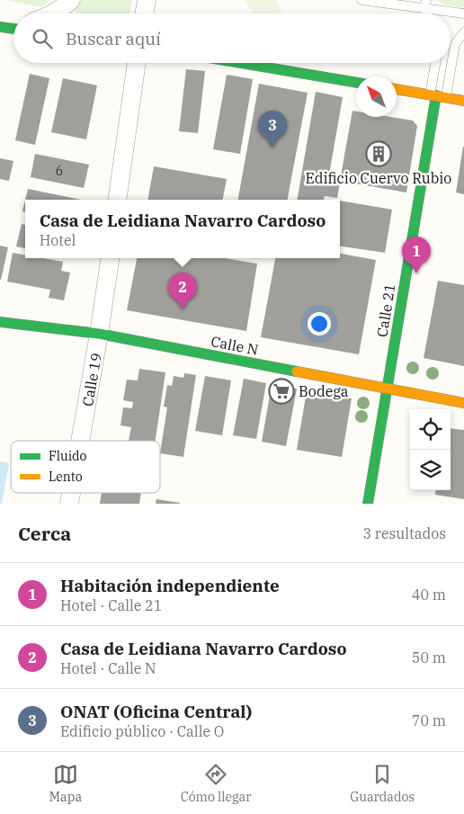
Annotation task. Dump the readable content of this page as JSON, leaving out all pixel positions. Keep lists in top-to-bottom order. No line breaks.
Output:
{"streets":{"street":["Calle 21","Calle N","Calle 19"]},"crossings":[["Calle 21","Calle N"],["Calle N","Calle 19"]],"places":{"building":["Edificio Cuervo Rubio"],"supermarket":["Bodega"]},"house_numbers":["6"],"legend":["Fluido","Lento"],"north":"top left","page":{"search":"Buscar aquí","pins":["3","1","2"],"popup":["Casa de Leidiana Navarro Cardoso","Hotel"],"heading":["Cerca","3 resultados"],"list":[{"mark":"1","name":"Habitación independiente","note":"Hotel · Calle 21","value":"40 m"},{"mark":"2","name":"Casa de Leidiana Navarro Cardoso","note":"Hotel · Calle N","value":"50 m"},{"mark":"3","name":"ONAT (Oficina Central)","note":"Edificio público · Calle O","value":"70 m"}],"nav":["Mapa","Cómo llegar","Guardados"]}}
